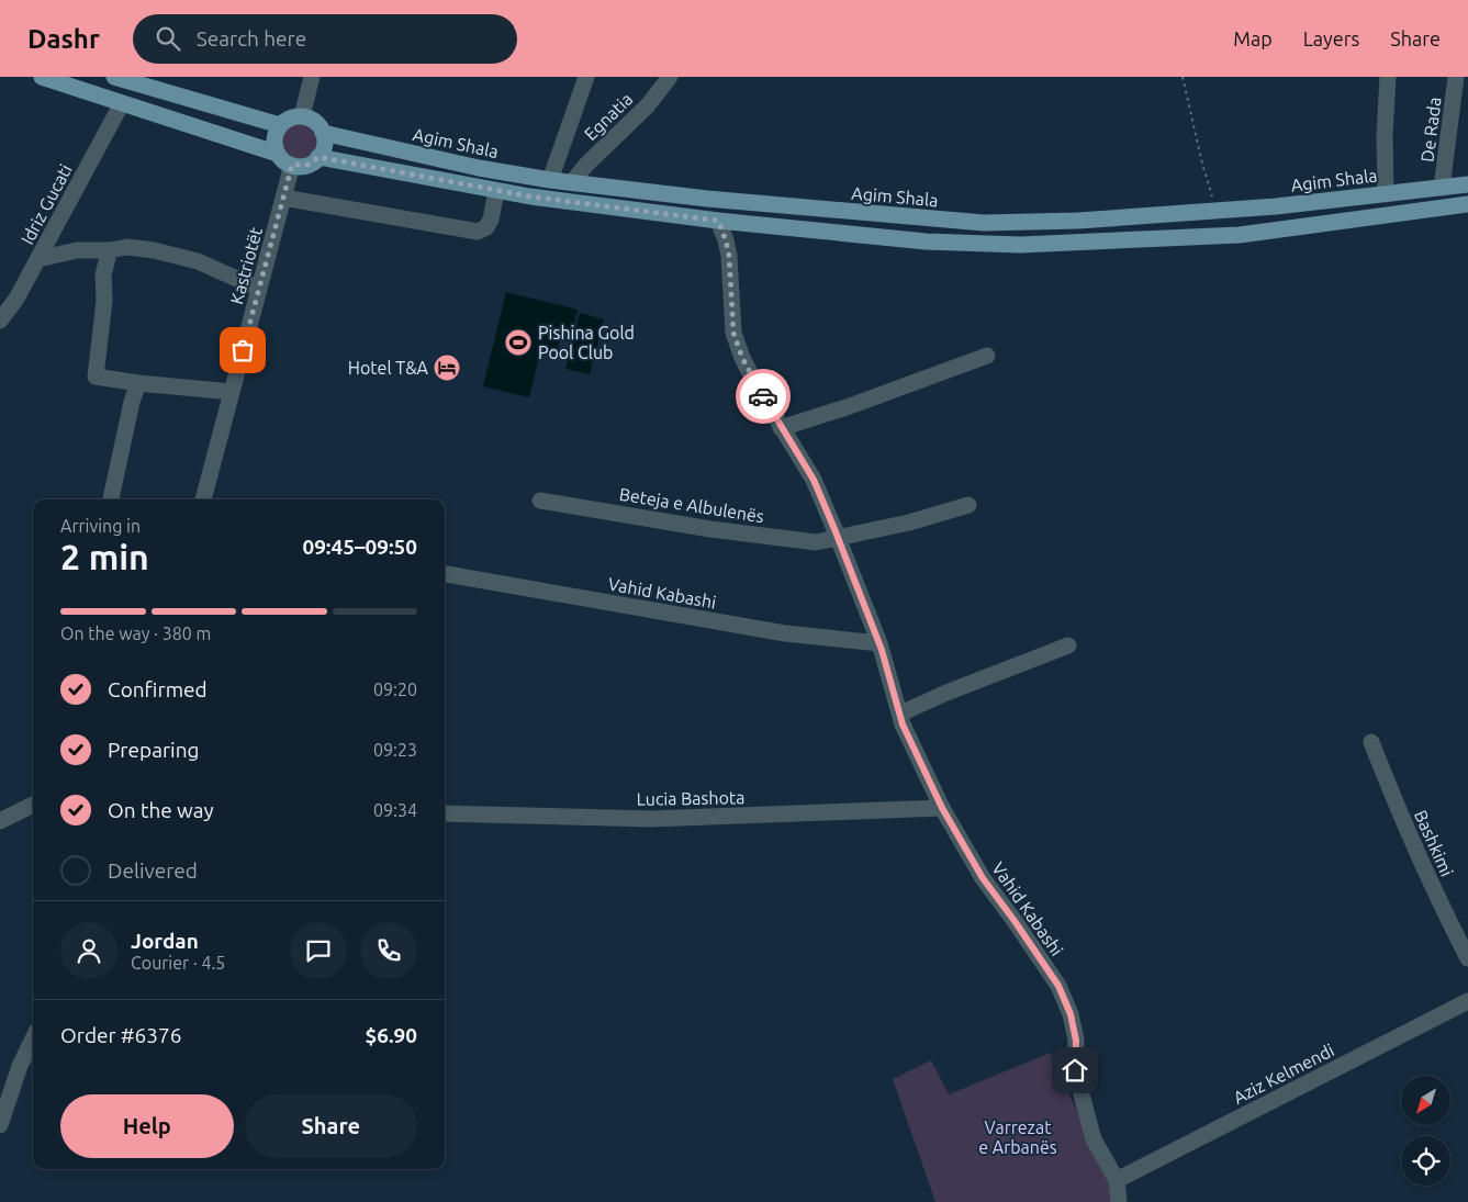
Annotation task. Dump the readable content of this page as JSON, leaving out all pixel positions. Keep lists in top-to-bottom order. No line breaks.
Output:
{"streets":{"main road":["Agim Shala"],"street":["Egnatia","De Rada","Idriz Gucati","Kastriotët","Beteja e Albulenës","Vahid Kabashi","Lucia Bashota","Bashkimi","Aziz Kelmendi"]},"crossings":[["Egnatia","Agim Shala"],["De Rada","Agim Shala"],["Agim Shala","Kastriotët"],["Beteja e Albulenës","Vahid Kabashi"],["Vahid Kabashi","Lucia Bashota"],["Vahid Kabashi","Aziz Kelmendi"]],"parks":["Varrezat e Arbanës"],"places":{"sports":["Pishina Gold Pool Club"],"hotel":["Hotel T&A"]},"north":"bottom left","page":{"header":"Dashr","search":"Search here","nav":["Map","Layers","Share"],"heading":["2 min","Arriving in","09:45–09:50"],"panel":["Jordan","Courier · 4.5","Order #6376","$6.90"],"bar":"On the way · 380 m","list":[["Confirmed","09:20"],["Preparing","09:23"],["On the way","09:34"],"Delivered"],"buttons":["Help","Share"]}}
